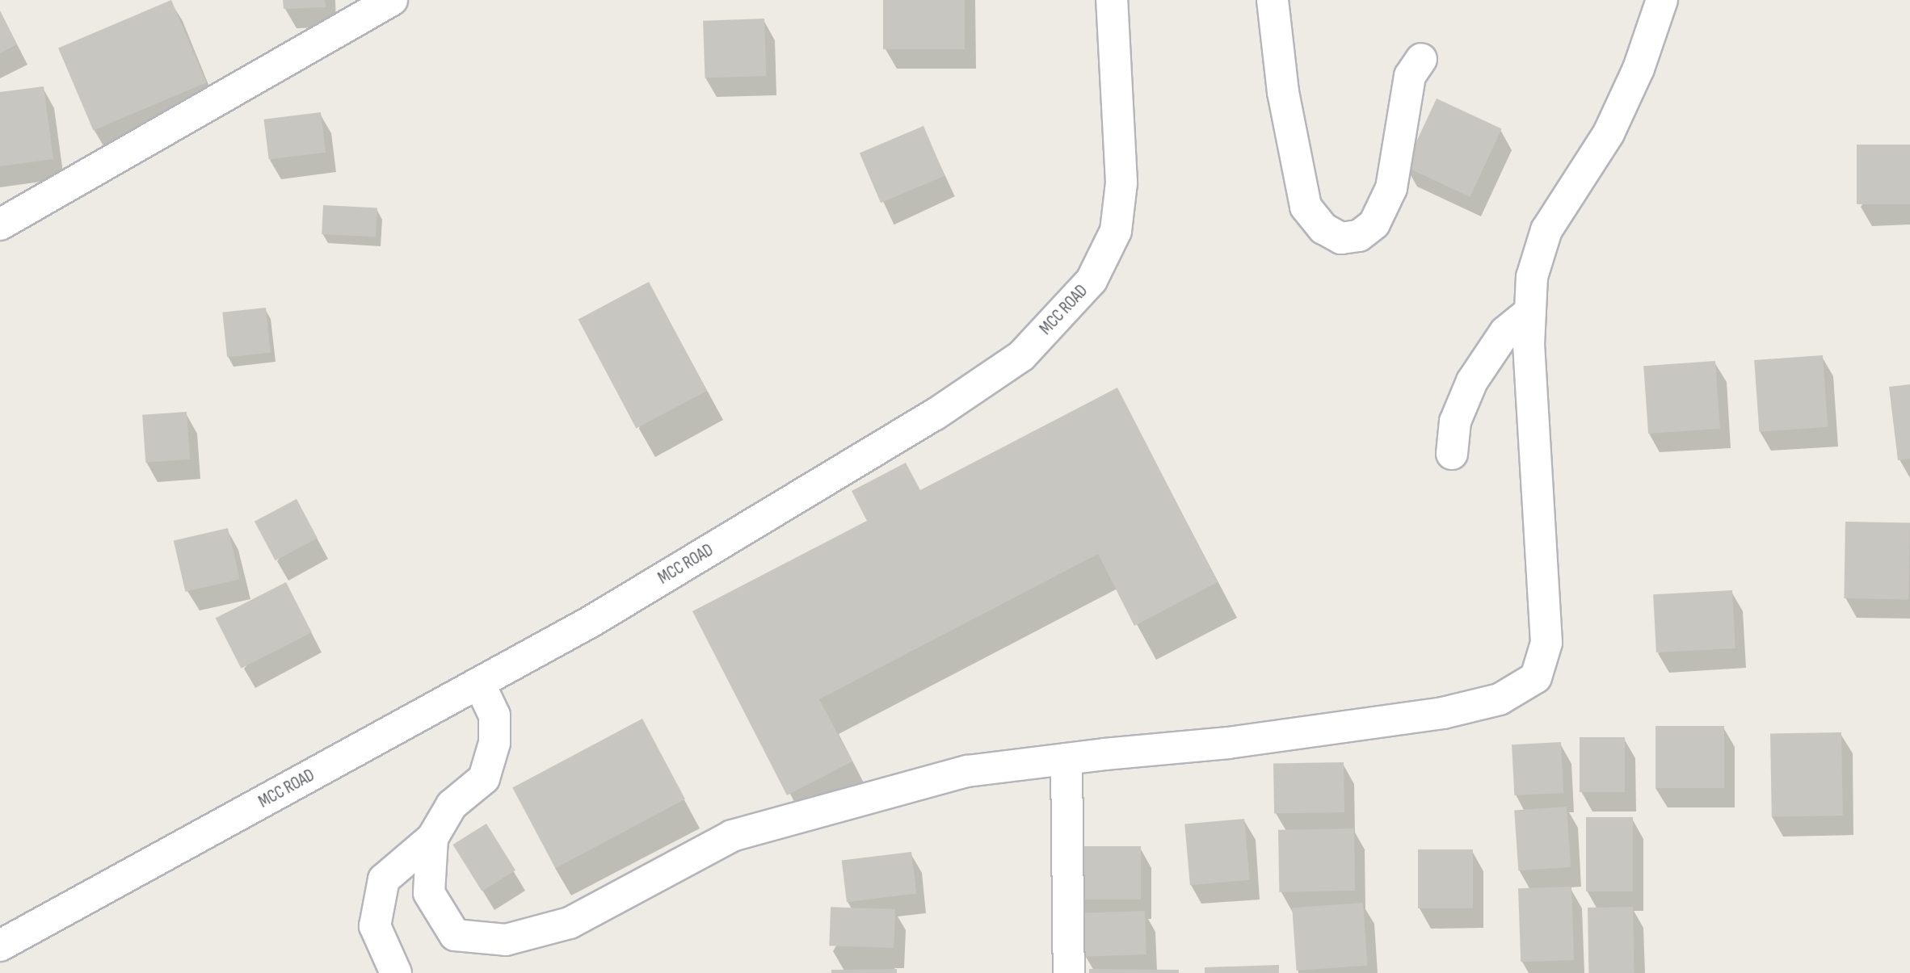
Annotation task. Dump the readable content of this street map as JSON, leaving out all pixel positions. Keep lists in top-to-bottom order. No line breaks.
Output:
{"streets":{"street":["MCC ROAD"]}}
